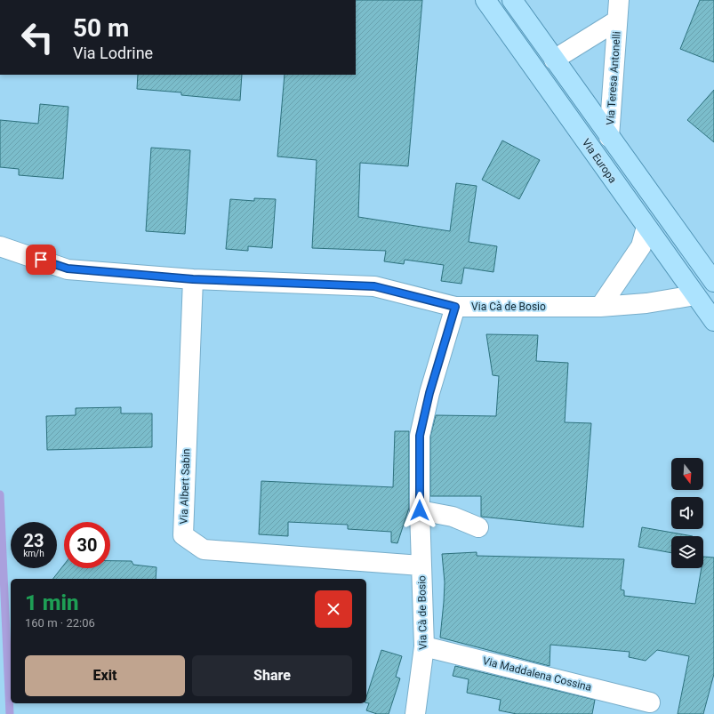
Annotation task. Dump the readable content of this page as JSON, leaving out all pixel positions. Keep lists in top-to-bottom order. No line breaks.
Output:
{"streets":{"main road":["Via Europa"],"street":["Via Teresa Antonelli","Via Cà de Bosio","Via Albert Sabin","Via Maddalena Cossina"]},"crossings":[["Via Teresa Antonelli","Via Europa"],["Via Europa","Via Cà de Bosio"],["Via Cà de Bosio","Via Albert Sabin"],["Via Cà de Bosio","Via Maddalena Cossina"]],"north":"bottom","page":{"turn":["50 m","Via Lodrine"],"speed":"23 km/h","limit":"30","heading":["1 min","160 m · 22:06"],"buttons":["Exit","Share"]}}
